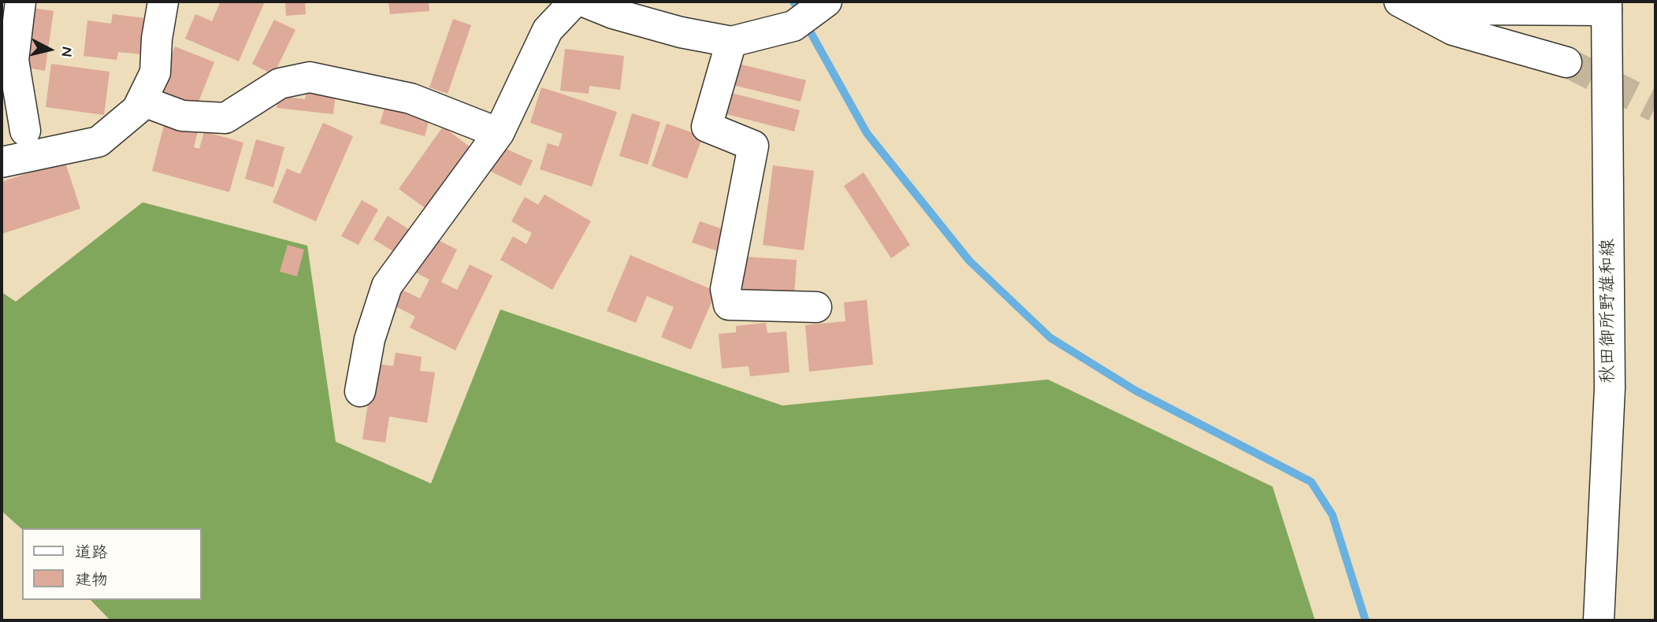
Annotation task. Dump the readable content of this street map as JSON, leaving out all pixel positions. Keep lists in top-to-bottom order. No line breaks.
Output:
{"streets":{"street":["秋田御所野雄和線"]},"legend":["道路","建物"],"north":"right"}
